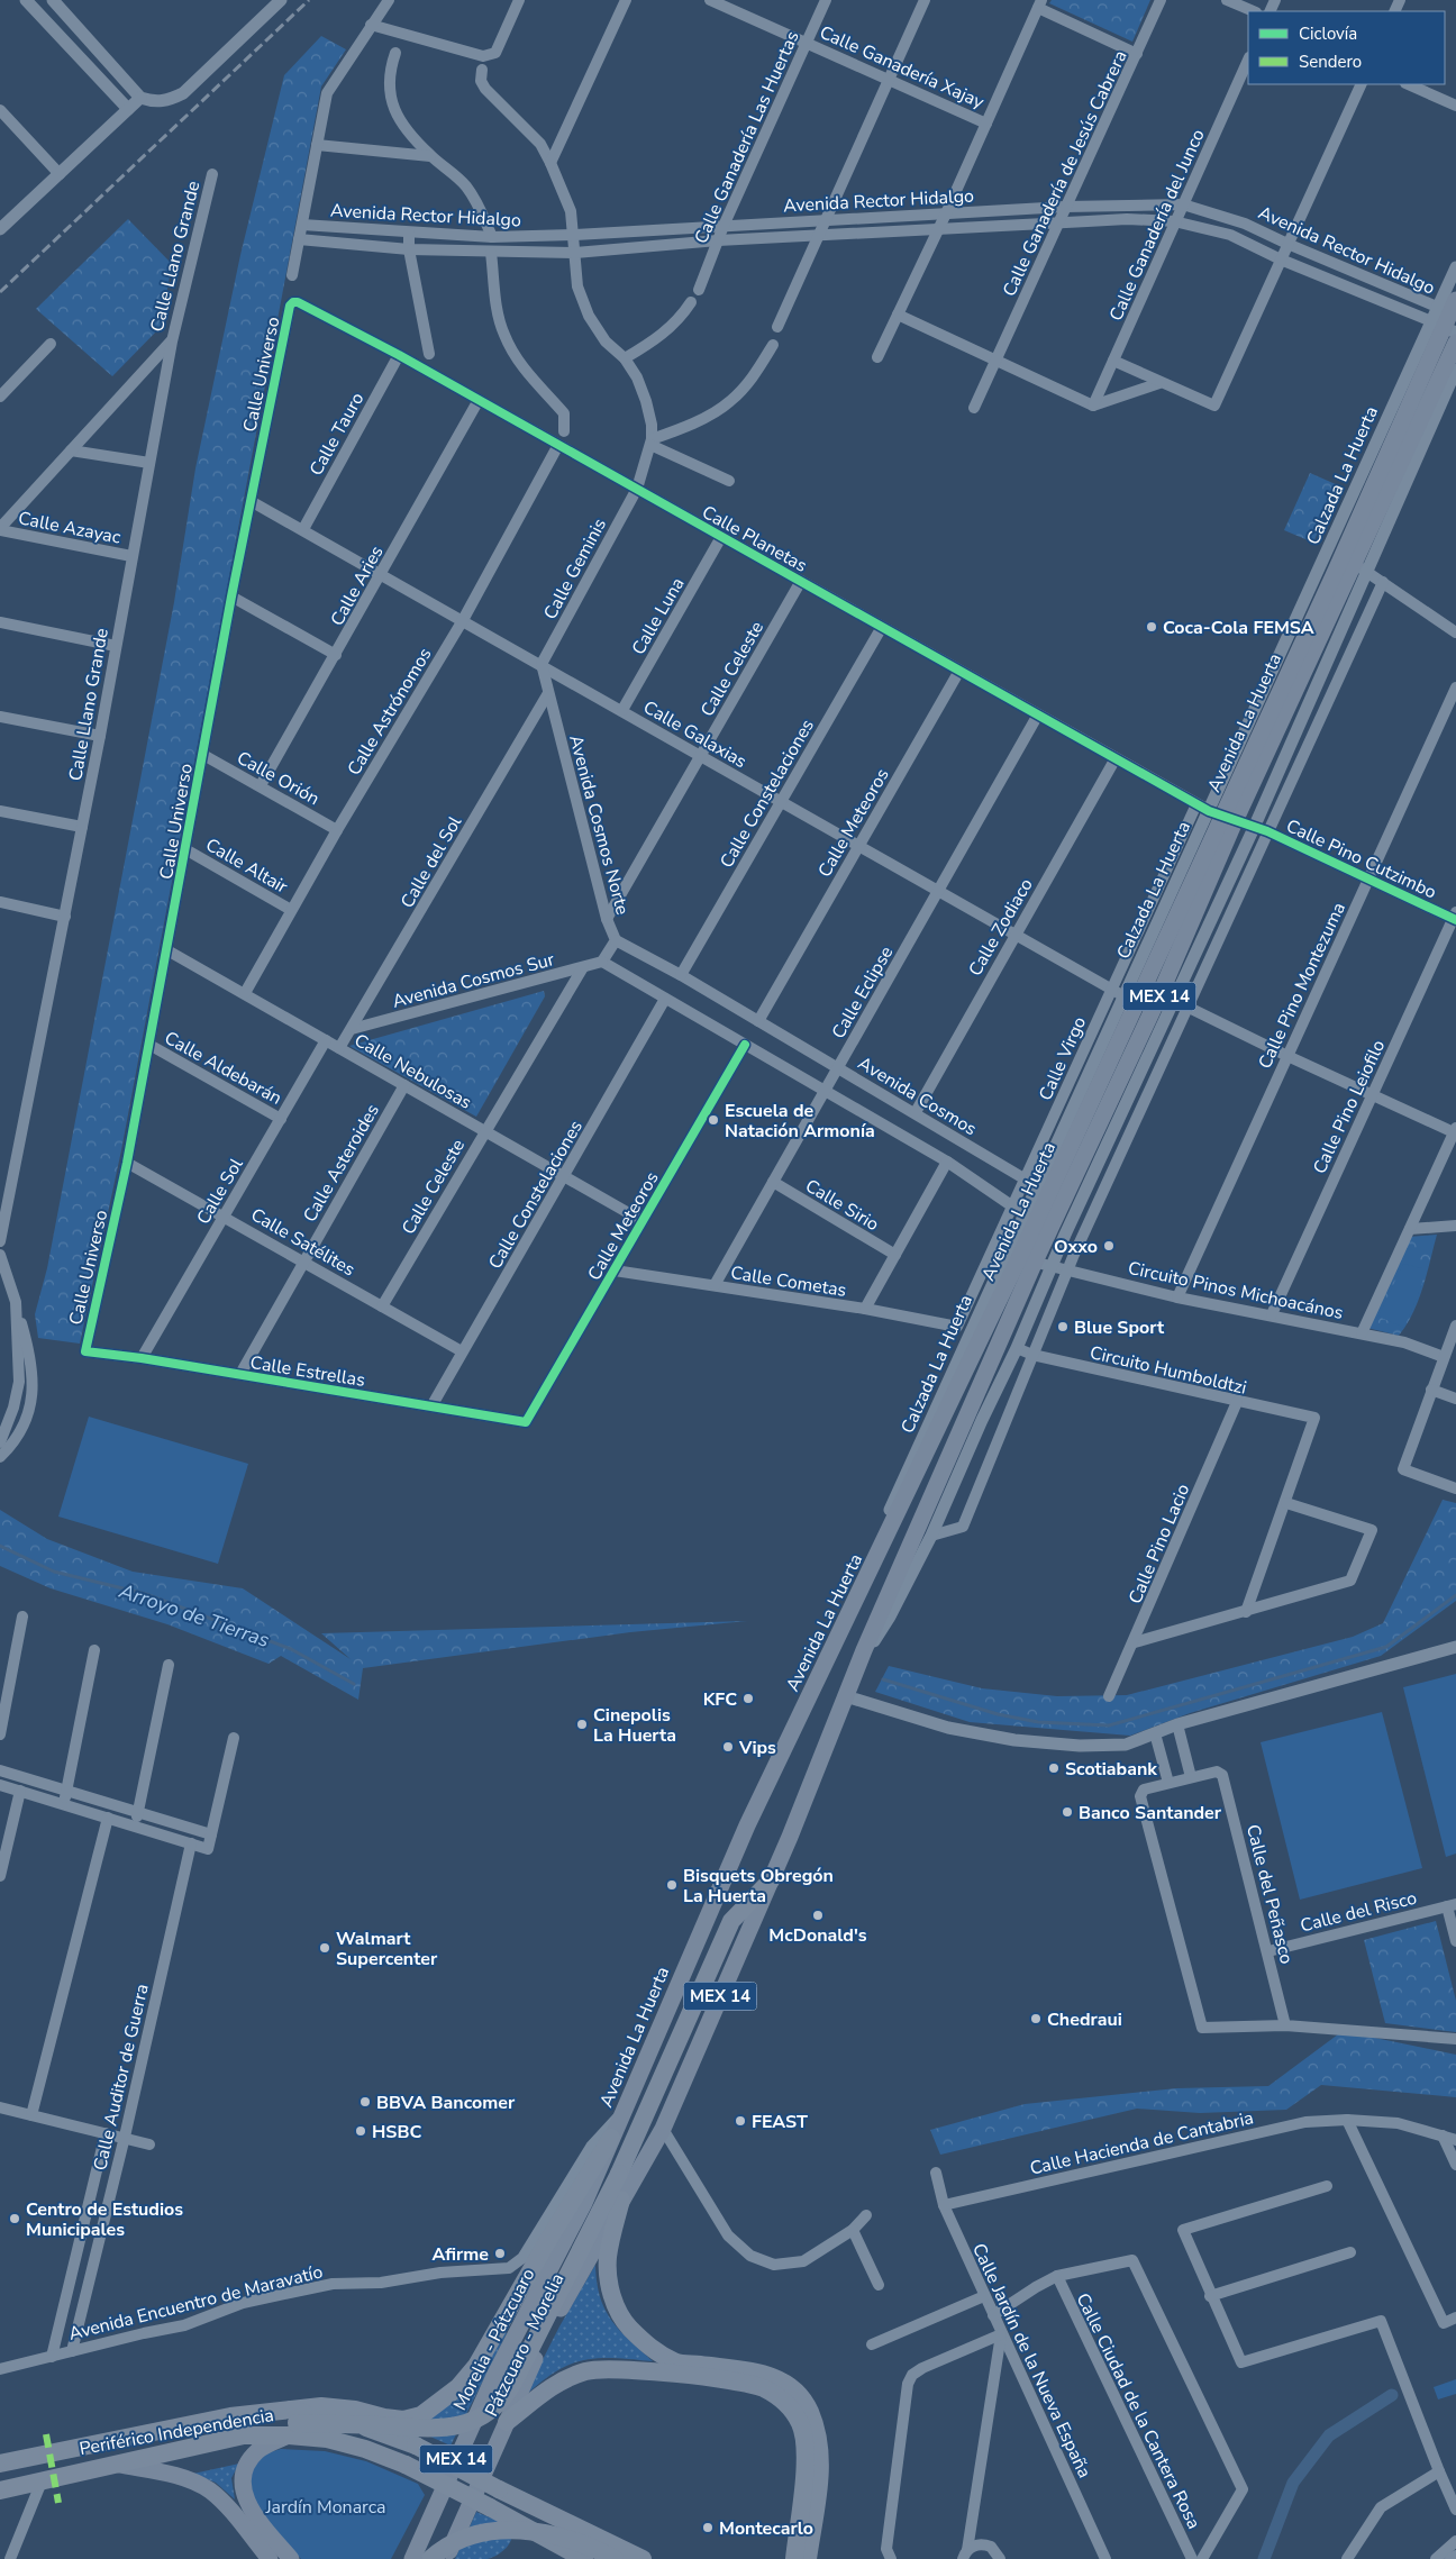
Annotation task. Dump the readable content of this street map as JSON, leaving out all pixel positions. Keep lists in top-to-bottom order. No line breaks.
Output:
{"streets":{"highway":["Periférico Independencia"],"main road":["Avenida La Huerta","MEX 14","Morelia - Pátzcuaro","Pátzcuaro - Morelia"],"street":["Calle Ganadería Xajay","Calle Ganadería Las Huertas","Calle Ganadería de Jesús Cabrera","Avenida Rector Hidalgo","Calle Ganadería del Junco","Calle Llano Grande","Calle Universo","Calle Tauro","Calzada La Huerta","Calle Azayac","Calle Planetas","Calle Geminis","Calle Aries","Calle Luna","Calle Celeste","Calle Astrónomos","Calle Galaxias","Calle Orión","Calle Constelaciones","Calle Meteoros","Avenida Cosmos Norte","Calle Pino Cutzimbo","Calle del Sol","Calle Altair","Calle Zodiaco","Avenida Cosmos Sur","Calle Pino Montezuma","Calle Eclipse","Calle Virgo","Calle Aldebarán","Calle Nebulosas","Avenida Cosmos","Calle Pino Leiofilo","Calle Asteroides","Calle Sol","Calle Sirio","Calle Satélites","Calle Cometas","Circuito Pinos Michoacános","Circuito Humboldtzi","Calle Estrellas","Calle Pino Lacio","Calle del Peñasco","Calle del Risco","Calle Auditor de Guerra","Calle Hacienda de Cantabria","Avenida Encuentro de Maravatío","Calle Jardín de la Nueva España","Calle Ciudad de la Cantera Rosa"]},"crossings":[["Calle Ganadería Xajay","Calle Ganadería Las Huertas"],["Calle Ganadería Las Huertas","Avenida Rector Hidalgo"],["Calle Ganadería de Jesús Cabrera","Avenida Rector Hidalgo"],["Avenida Rector Hidalgo","Calle Ganadería del Junco"],["Avenida Rector Hidalgo","Avenida La Huerta"],["Calle Llano Grande","Calle Azayac"],["Calle Universo","Calle Planetas"],["Calle Universo","Calle Galaxias"],["Calle Universo","Calle Orión"],["Calle Universo","Calle Altair"],["Calle Universo","Calle Aldebarán"],["Calle Universo","Calle Nebulosas"],["Calle Universo","Calle Satélites"],["Calle Universo","Calle Estrellas"],["Calle Tauro","Calle Planetas"],["Calle Tauro","Calle Galaxias"],["Calzada La Huerta","Avenida La Huerta"],["Calzada La Huerta","Calle Pino Cutzimbo"],["Calle Planetas","Calle Geminis"],["Calle Planetas","Calle Aries"],["Calle Planetas","Calle Luna"],["Calle Planetas","Calle Celeste"],["Calle Planetas","Calle Astrónomos"],["Calle Planetas","Avenida La Huerta"],["Calle Planetas","Calle Constelaciones"],["Calle Planetas","Calle Meteoros"],["Calle Planetas","Calle Pino Cutzimbo"],["Calle Planetas","Calle Zodiaco"],["Calle Planetas","Calle Eclipse"],["Calle Planetas","Calle Virgo"],["Calle Geminis","Calle Galaxias"],["Calle Geminis","Avenida Cosmos Norte"],["Calle Aries","Calle Galaxias"],["Calle Aries","Calle Orión"],["Calle Luna","Calle Galaxias"],["Calle Celeste","Calle Galaxias"],["Calle Celeste","Avenida Cosmos Norte"],["Calle Celeste","Avenida Cosmos Sur"],["Calle Celeste","Calle Nebulosas"],["Calle Celeste","Calle Satélites"],["Calle Astrónomos","Calle Galaxias"],["Calle Astrónomos","Calle Orión"],["Calle Astrónomos","Calle Altair"],["Calle Astrónomos","Calle Nebulosas"],["Avenida La Huerta","Calle Galaxias"],["Avenida La Huerta","Calle Pino Cutzimbo"],["Avenida La Huerta","Calle Virgo"],["Avenida La Huerta","Avenida Cosmos"],["Avenida La Huerta","Circuito Pinos Michoacános"],["Avenida La Huerta","Avenida Encuentro de Maravatío"],["Avenida La Huerta","Morelia - Pátzcuaro"],["Avenida La Huerta","Pátzcuaro - Morelia"],["Calle Galaxias","Calle Constelaciones"],["Calle Galaxias","Calle Meteoros"],["Calle Galaxias","Avenida Cosmos Norte"],["Calle Galaxias","Calle Zodiaco"],["Calle Galaxias","Calle Eclipse"],["Calle Galaxias","Calle Virgo"],["Calle Constelaciones","Calle Nebulosas"],["Calle Constelaciones","Avenida Cosmos"],["Calle Constelaciones","Calle Satélites"],["Calle Constelaciones","Calle Estrellas"],["Calle Meteoros","Calle Nebulosas"],["Calle Meteoros","Avenida Cosmos"],["Calle Meteoros","Calle Cometas"],["Calle Meteoros","Calle Estrellas"],["Avenida Cosmos Norte","Calle del Sol"],["Avenida Cosmos Norte","Avenida Cosmos Sur"],["Avenida Cosmos Norte","Avenida Cosmos"],["Calle Pino Cutzimbo","Calle Pino Montezuma"],["Calle Pino Cutzimbo","Calle Pino Leiofilo"],["Calle del Sol","Avenida Cosmos Sur"],["Calle del Sol","Calle Nebulosas"],["Calle Zodiaco","Avenida Cosmos"],["Calle Pino Montezuma","Circuito Pinos Michoacános"],["Calle Eclipse","Avenida Cosmos"],["Calle Eclipse","Calle Sirio"],["Calle Eclipse","Calle Cometas"],["Calle Virgo","Avenida Cosmos"],["Calle Virgo","Calle Cometas"],["Calle Aldebarán","Calle Sol"],["Calle Nebulosas","Calle Asteroides"],["Calle Nebulosas","Calle Sol"],["Calle Pino Leiofilo","Circuito Pinos Michoacános"],["Calle Asteroides","Calle Satélites"],["Calle Asteroides","Calle Estrellas"],["Calle Sol","Calle Satélites"],["Calle Sol","Calle Estrellas"],["Circuito Humboldtzi","Calle Pino Lacio"],["Calle del Peñasco","Calle del Risco"],["Calle Auditor de Guerra","Avenida Encuentro de Maravatío"],["Calle Hacienda de Cantabria","Calle Jardín de la Nueva España"]],"water":["Arroyo de Tierras"],"parks":["Jardín Monarca"],"places":["Coca-Cola FEMSA","Escuela de Natación Armonía","Oxxo","Blue Sport","KFC","Cinepolis La Huerta","Vips","Scotiabank","Banco Santander","Bisquets Obregón La Huerta","McDonald's","Walmart Supercenter","Chedraui","BBVA Bancomer","FEAST","HSBC","Centro de Estudios Municipales","Afirme","Montecarlo"],"legend":["Ciclovía","Sendero"]}
